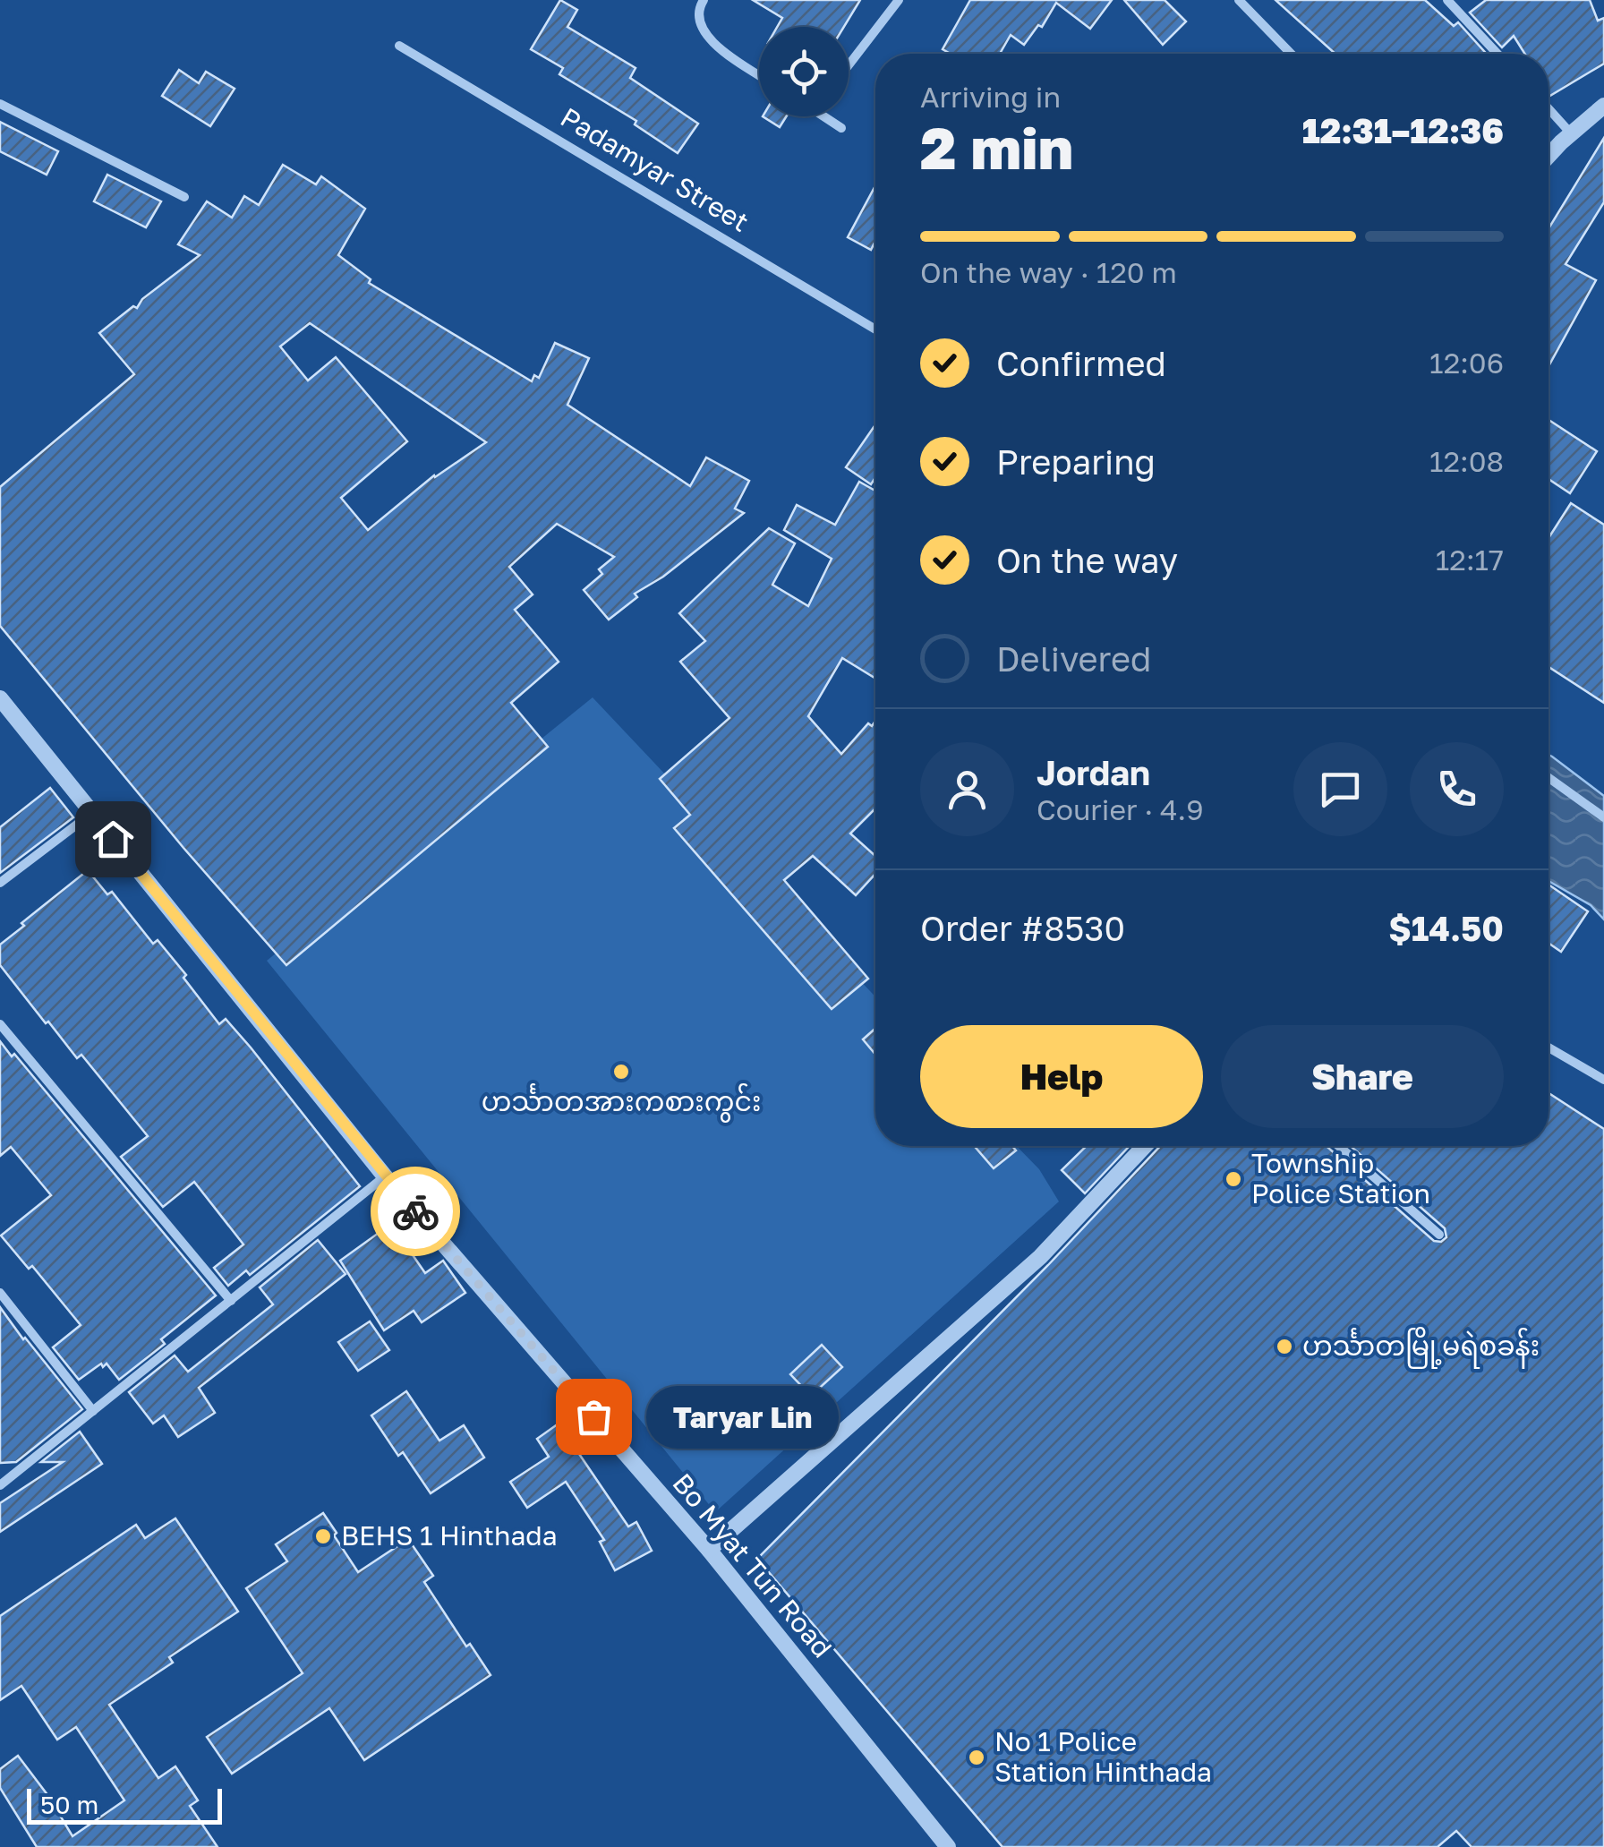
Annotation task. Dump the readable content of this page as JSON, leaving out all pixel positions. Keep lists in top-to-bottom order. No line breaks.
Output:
{"streets":{"street":["Padamyar Street","Bo Myat Tun Road"]},"places":["ဟင်္သာတအားကစားကွင်း","Township Police Station","ဟင်္သာတမြို့မရဲစခန်း","Taryar Lin","BEHS 1 Hinthada","No 1 Police Station Hinthada"],"scale_bar":"50 m","page":{"heading":["2 min","Arriving in","12:31–12:36"],"panel":["Jordan","Courier · 4.9","Order #8530","$14.50"],"bar":"On the way · 120 m","list":[["Confirmed","12:06"],["Preparing","12:08"],["On the way","12:17"],"Delivered"],"buttons":["Help","Share"],"bubble":"Taryar Lin","scale":"50 m"}}
